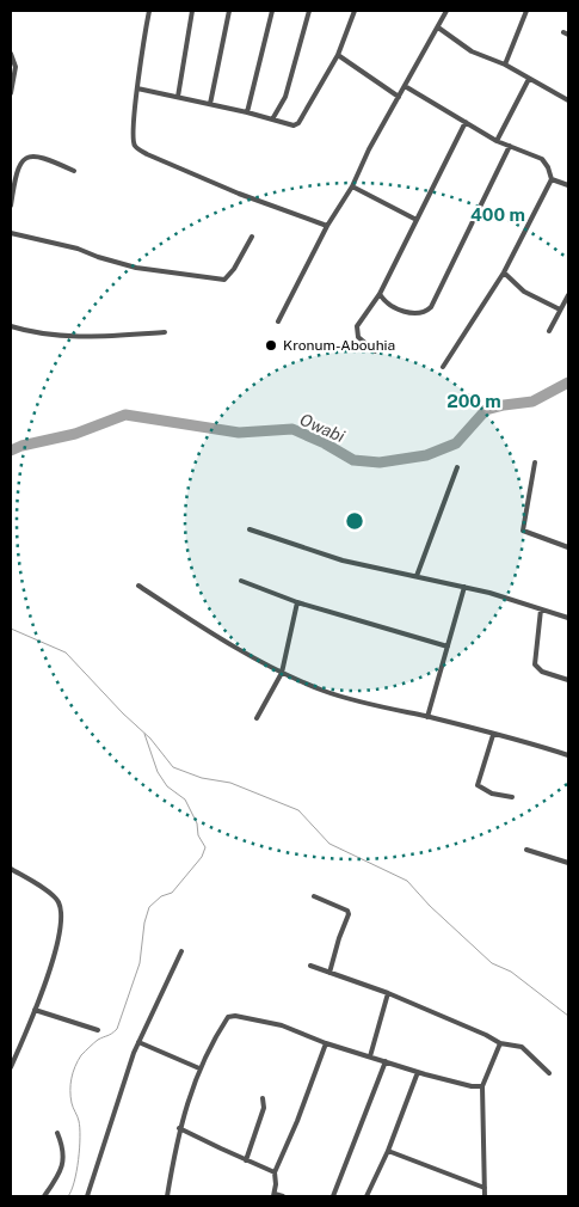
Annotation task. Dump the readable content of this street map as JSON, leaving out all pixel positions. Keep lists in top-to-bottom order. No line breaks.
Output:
{"water":["Owabi"],"places":["Kronum-Abouhia"],"rings":["400 m","200 m"]}
